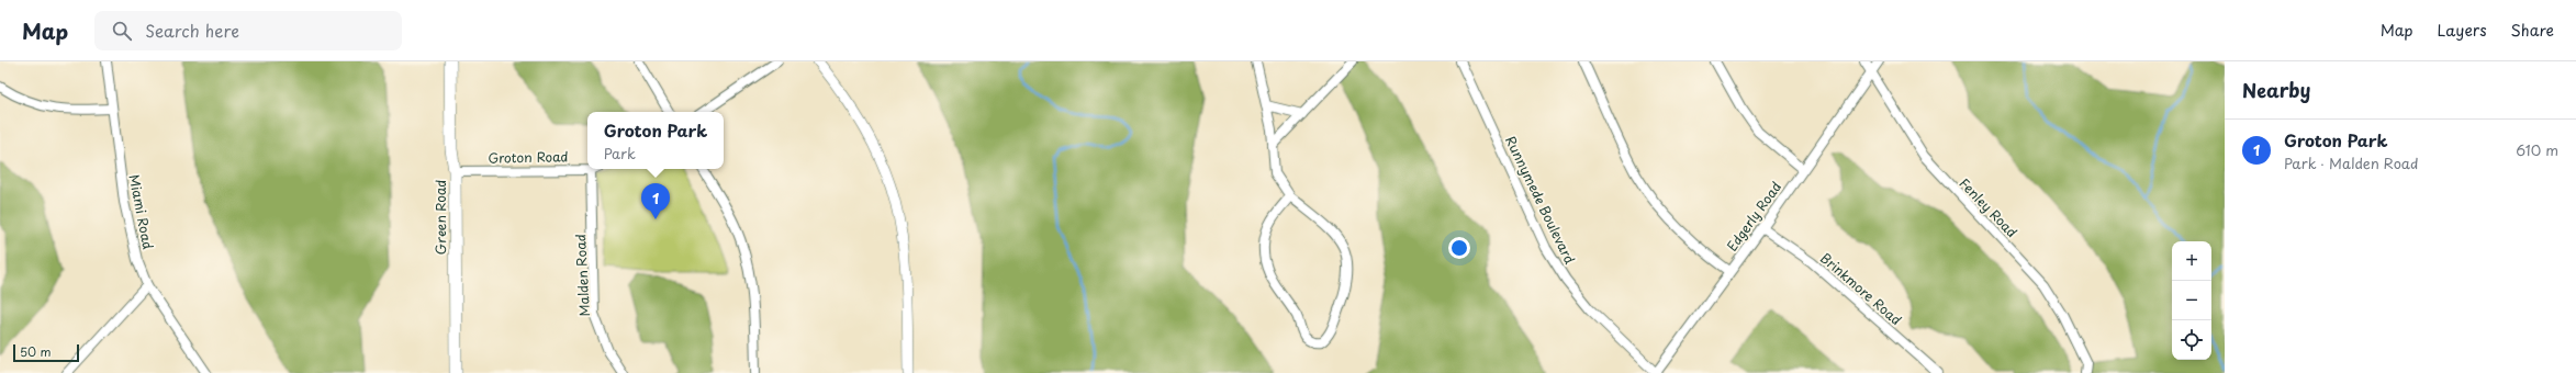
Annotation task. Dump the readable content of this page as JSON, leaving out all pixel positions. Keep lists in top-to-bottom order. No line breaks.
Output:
{"streets":{"main road":["Green Road"],"street":["Groton Road","Runnymede Boulevard","Fenley Road","Miami Road","Edgerly Road","Malden Road","Brinkmore Road"]},"crossings":[["Groton Road","Green Road"],["Groton Road","Malden Road"],["Runnymede Boulevard","Edgerly Road"],["Fenley Road","Edgerly Road"],["Edgerly Road","Brinkmore Road"]],"scale_bar":"50 m","page":{"header":"Map","search":"Search here","nav":["Map","Layers","Share"],"heading":"Nearby","popup":["Groton Park","Park"],"list":[{"mark":"1","name":"Groton Park","note":"Park · Malden Road","value":"610 m"}],"pins":"1","map_buttons":["+","−"],"scale":"50 m"}}
